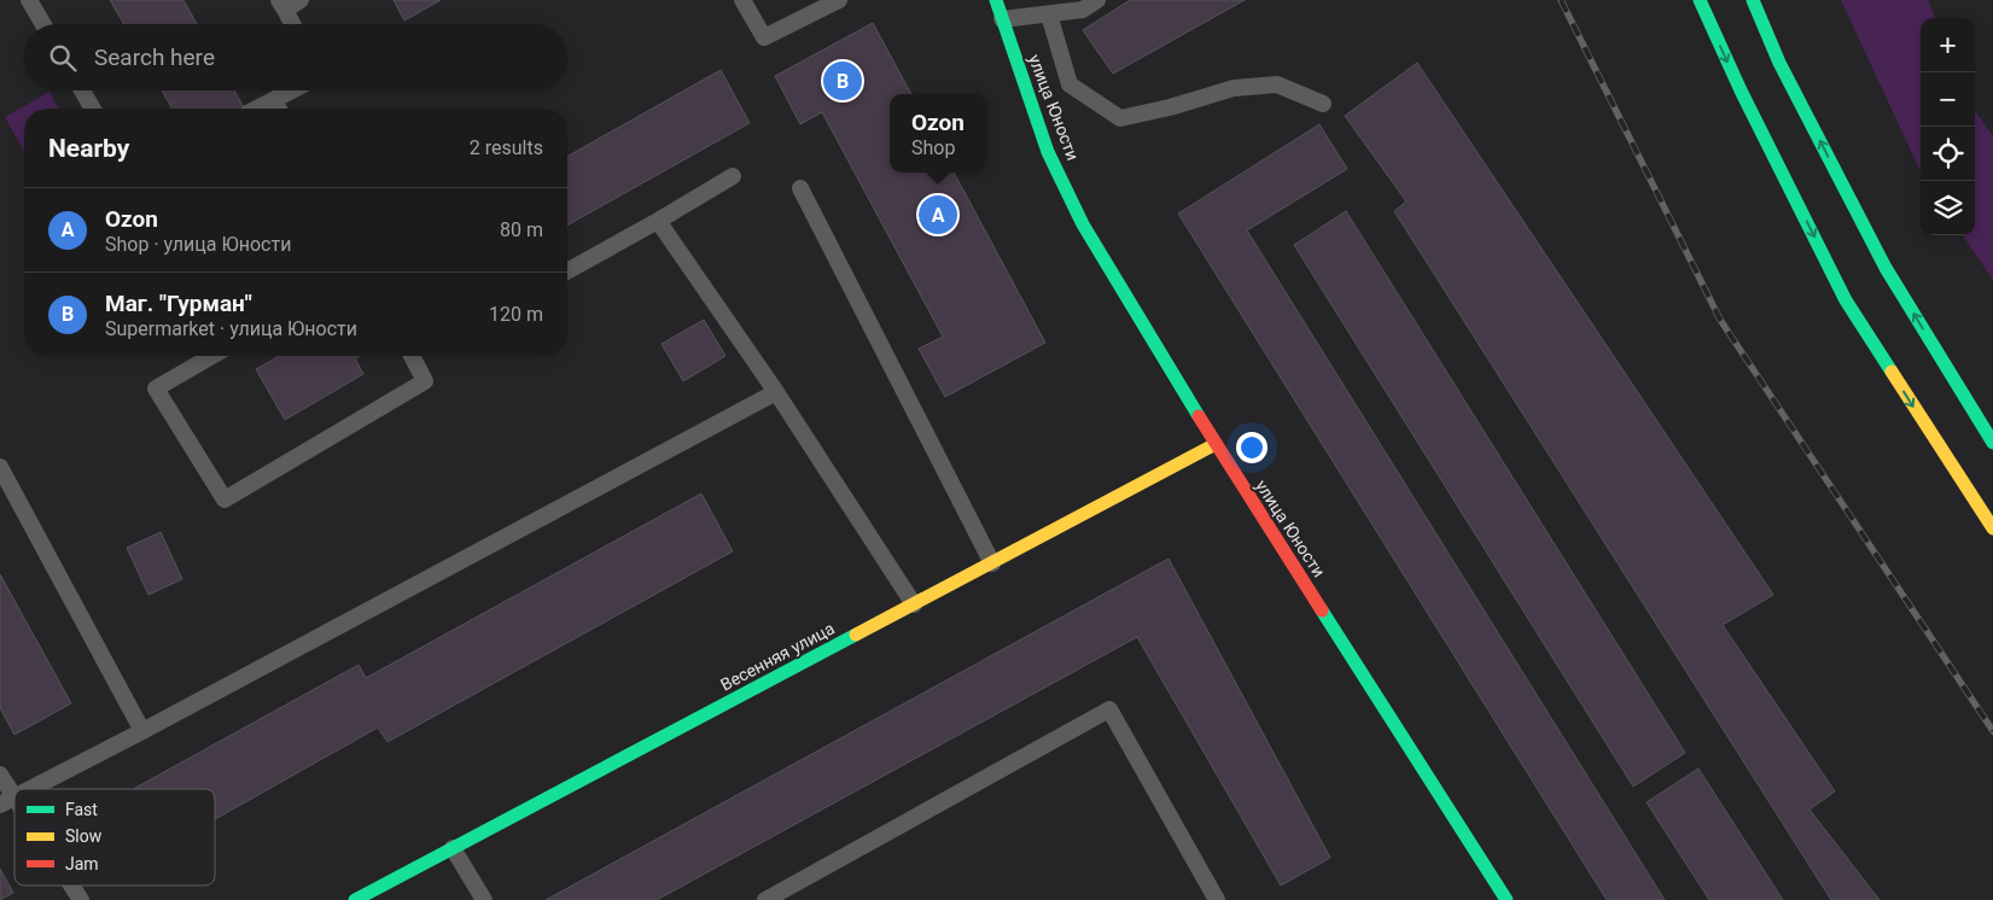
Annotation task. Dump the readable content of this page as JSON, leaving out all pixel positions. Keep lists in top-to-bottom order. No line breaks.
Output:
{"streets":{"street":["улица Юности","Весенняя улица"]},"crossings":[["улица Юности","Весенняя улица"]],"legend":["Fast","Slow","Jam"],"page":{"map_buttons":["+","−"],"search":"Search here","pins":["B","A"],"popup":["Ozon","Shop"],"heading":["Nearby","2 results"],"list":[{"mark":"A","name":"Ozon","note":"Shop · улица Юности","value":"80 m"},{"mark":"B","name":"Маг. \"Гурман\"","note":"Supermarket · улица Юности","value":"120 m"}]}}
